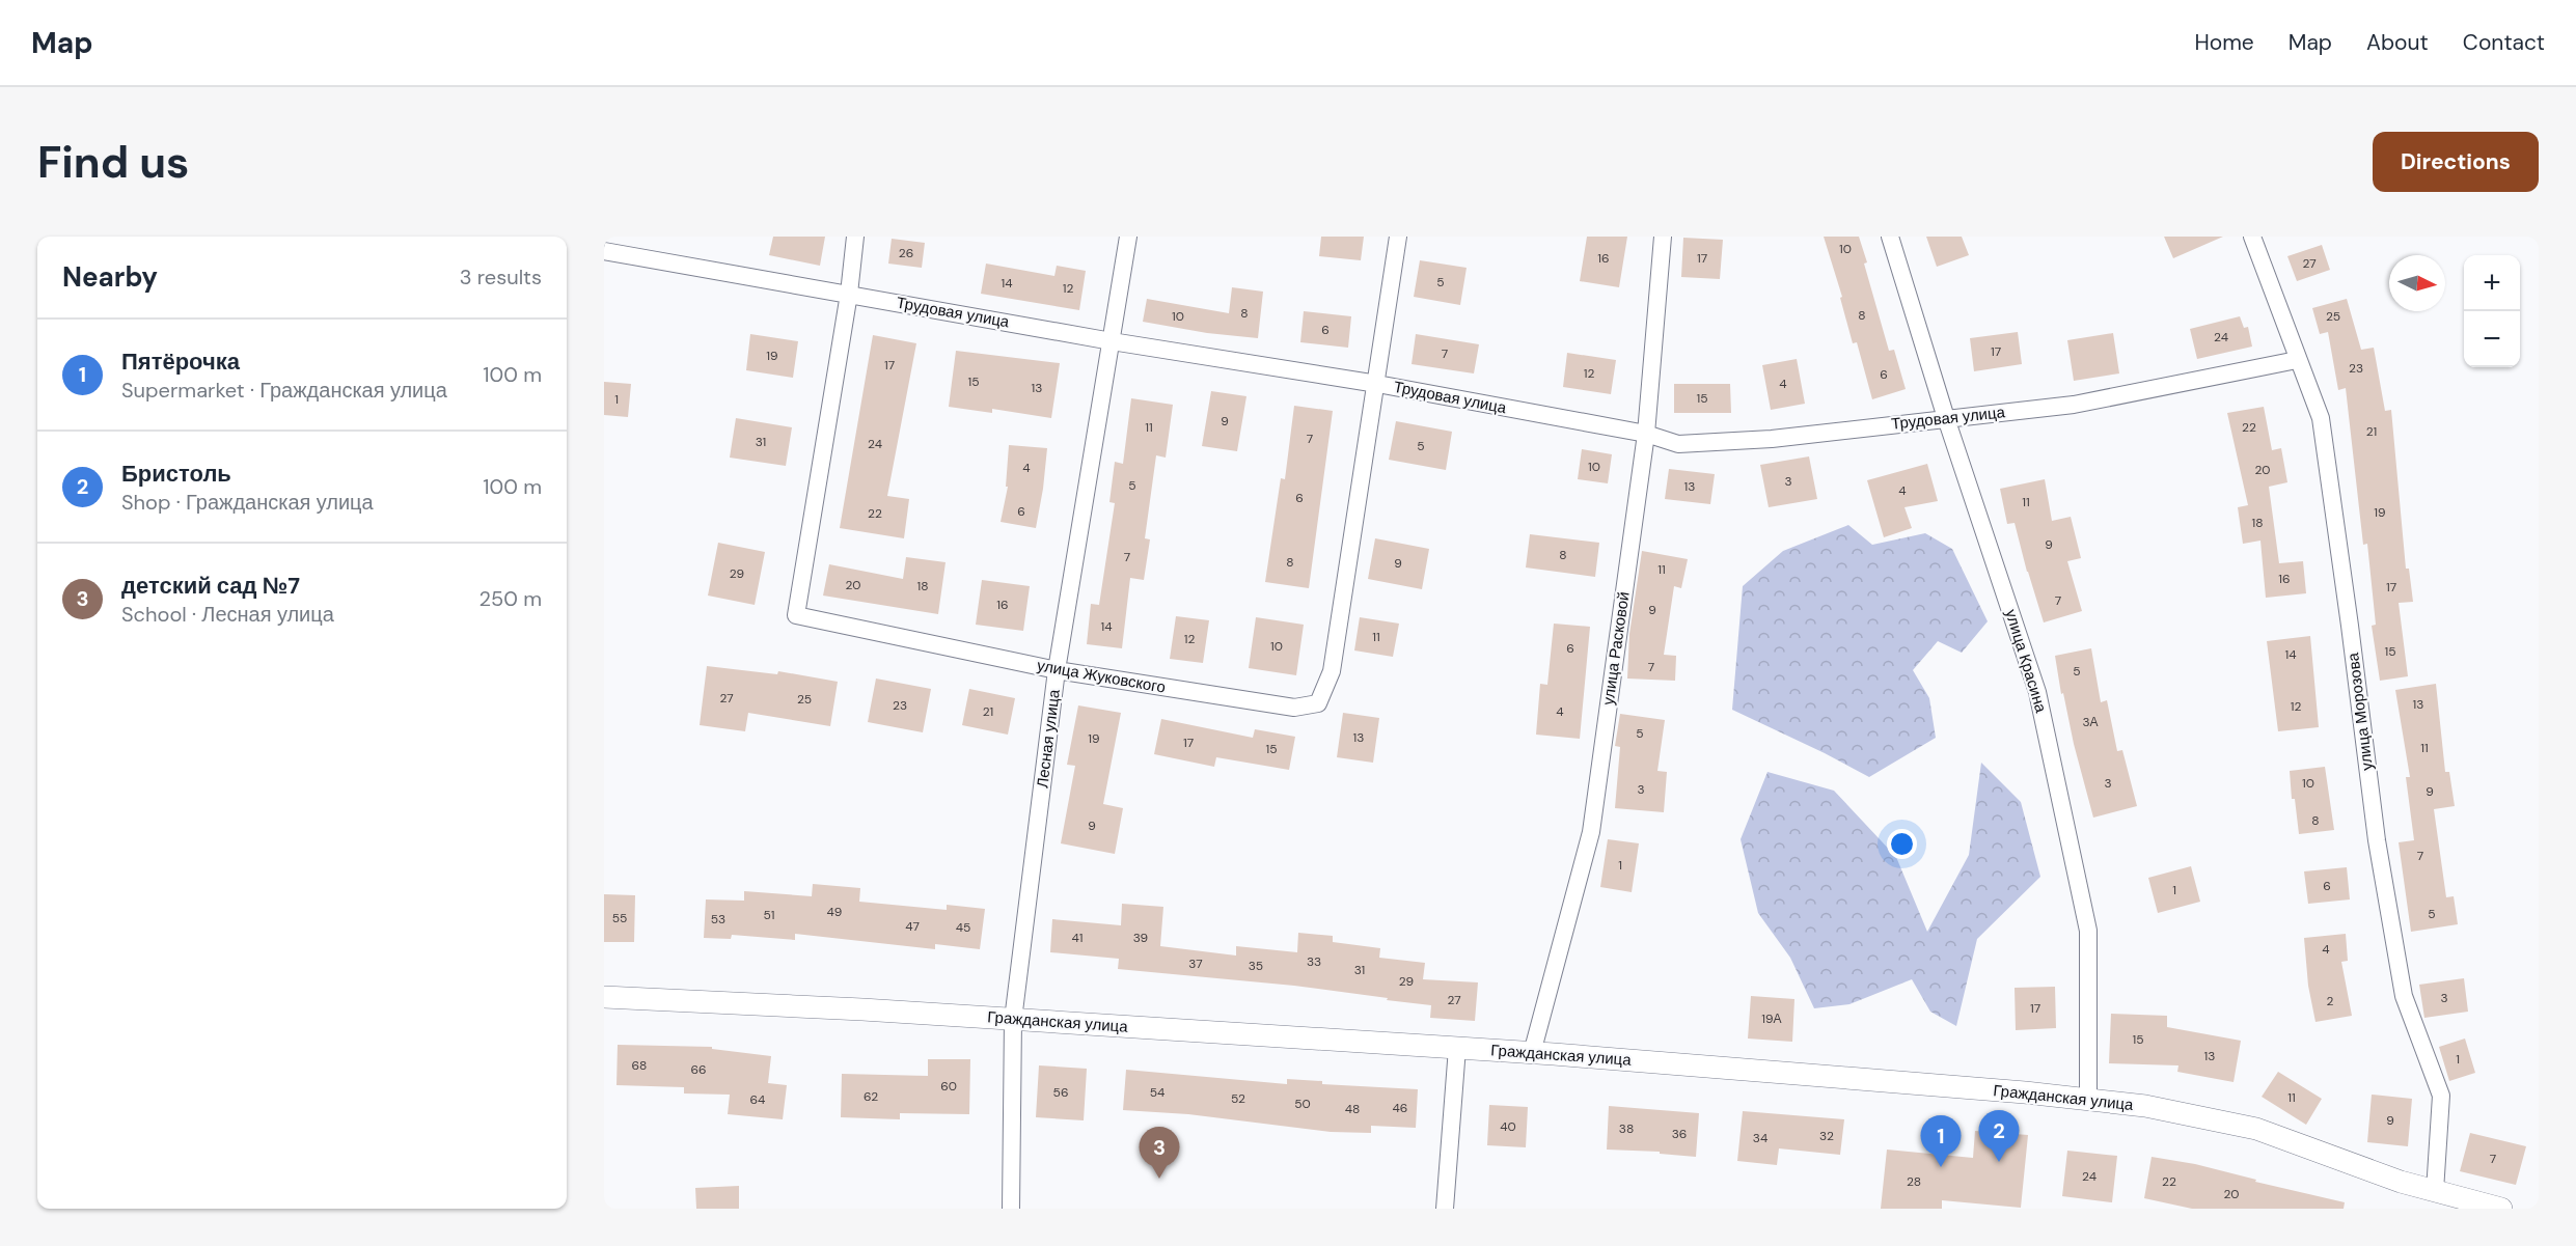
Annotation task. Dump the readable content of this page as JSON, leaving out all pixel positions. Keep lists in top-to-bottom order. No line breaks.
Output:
{"streets":{"street":["Трудовая улица","улица Расковой","улица Красина","улица Жуковского","улица Морозова","Лесная улица","Гражданская улица"]},"crossings":[["Трудовая улица","улица Расковой"],["Трудовая улица","улица Красина"],["Трудовая улица","улица Жуковского"],["Трудовая улица","улица Морозова"],["Трудовая улица","Лесная улица"],["улица Расковой","Гражданская улица"],["улица Красина","Гражданская улица"],["улица Жуковского","Лесная улица"],["улица Морозова","Гражданская улица"],["Лесная улица","Гражданская улица"]],"house_numbers":["10","26","16","17","27","5","14","12","8","8","10","25","6","24","17","7","19","17","23","12","6","15","4","13","15","1","9","11","22","21","7","31","24","5","10","4","20","3","5","13","4","6","11","6","19","22","18","9","8","7","8","9","11","29","16","20","18","17","7","16","9","14","11","12","10","6","15","14","7","5","27","25","13","23","12","21","4","3А","5","13","19","17","11","15","3","10","3","9","8","9","7","1","6","1","49","5","51","55","53","47","45","41","39","4","33","37","35","31","29","3","27","2","17","19А","15","13","1","68","66","60","56","54","62","11","52","64","50","46","48","9","40","38","36","32","34","7","24","28","22","20"],"north":"right","page":{"header":"Map","nav":["Home","Map","About","Contact"],"buttons":"Directions","title":"Find us","heading":["Nearby","3 results"],"map_buttons":["+","−"],"list":[{"mark":"1","name":"Пятёрочка","note":"Supermarket · Гражданская улица","value":"100 m"},{"mark":"2","name":"Бристоль","note":"Shop · Гражданская улица","value":"100 m"},{"mark":"3","name":"детский сад №7","note":"School · Лесная улица","value":"250 m"}],"pins":["2","1","3"]}}
